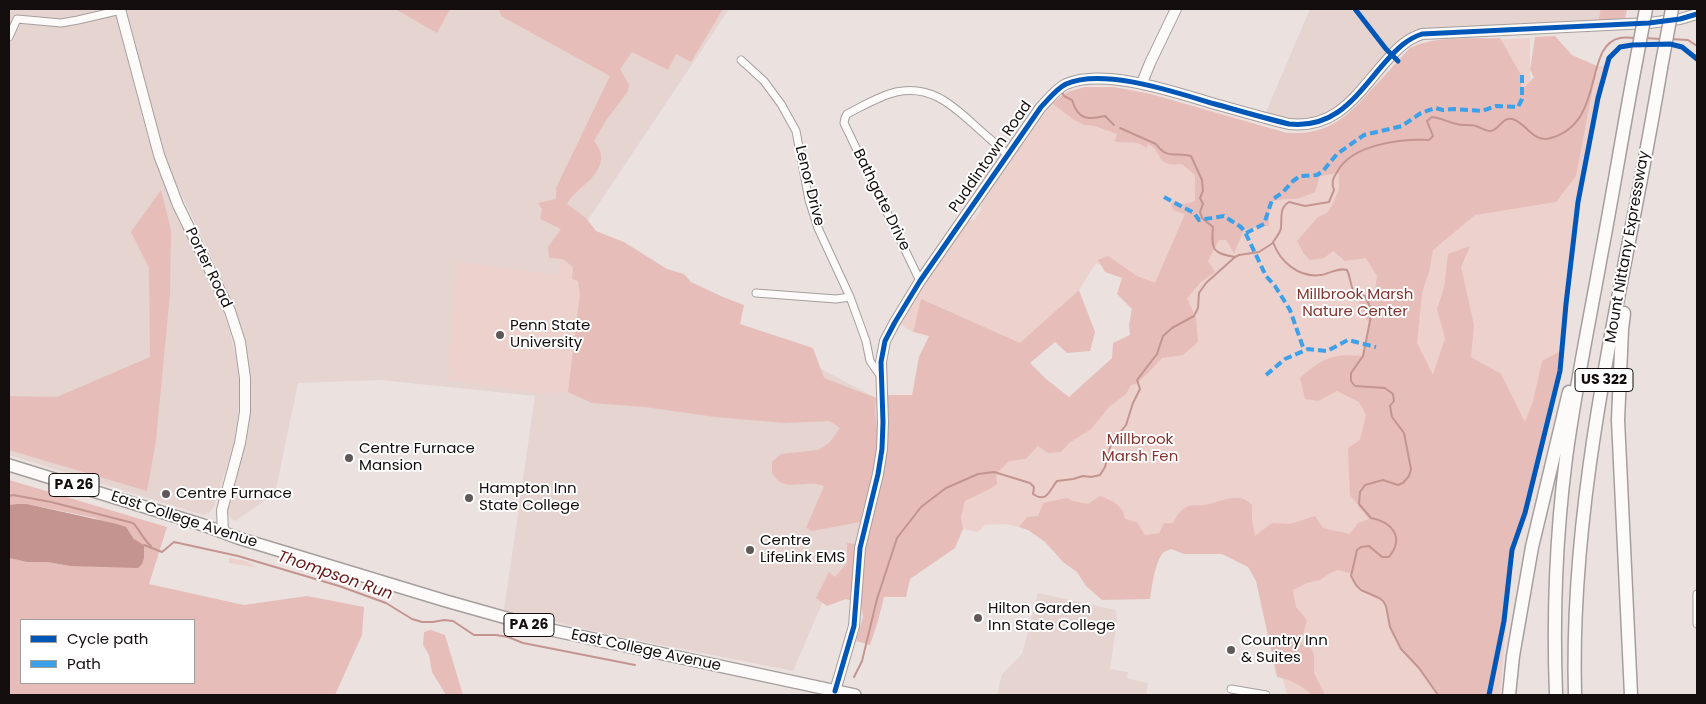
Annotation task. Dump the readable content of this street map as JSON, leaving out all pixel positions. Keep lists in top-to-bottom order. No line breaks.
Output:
{"streets":{"highway":["Mount Nittany Expressway","US 322"],"main road":["PA 26","East College Avenue"],"street":["Puddintown Road","Lenor Drive","Bathgate Drive","Porter Road"]},"crossings":[["Puddintown Road","Lenor Drive"],["Puddintown Road","Bathgate Drive"],["Puddintown Road","East College Avenue"],["Porter Road","East College Avenue"]],"water":["Thompson Run"],"parks":["Millbrook Marsh Nature Center","Millbrook Marsh Fen"],"places":["Penn State University","Centre Furnace Mansion","Centre Furnace","Hampton Inn State College","Centre LifeLink EMS","Hilton Garden Inn State College","Country Inn & Suites"],"legend":["Cycle path","Path"]}
